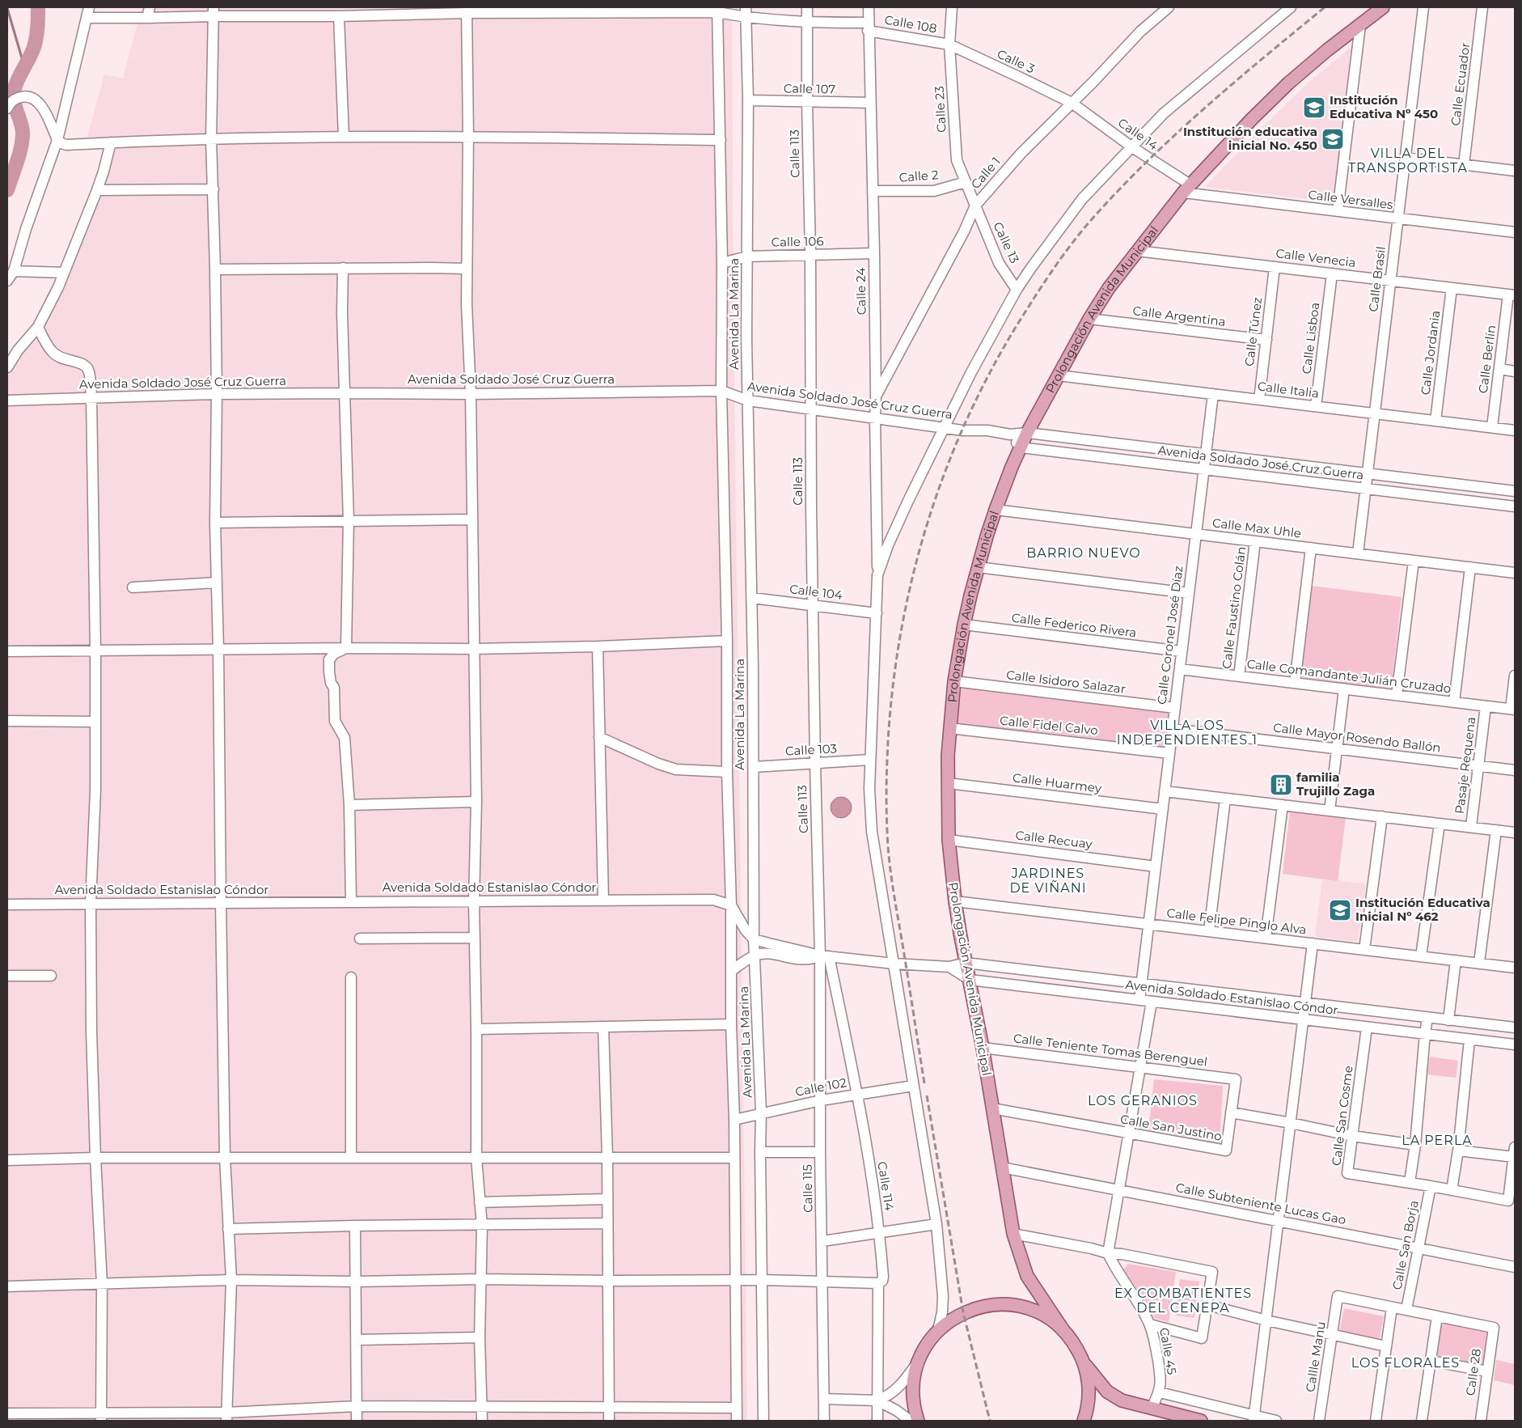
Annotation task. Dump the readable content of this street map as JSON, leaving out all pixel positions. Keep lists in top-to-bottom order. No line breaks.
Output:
{"streets":{"main road":["Prolongación Avenida Municipal"],"street":["Calle 108","Calle 3","Calle Ecuador","Calle 107","Calle 23","Calle 14","Calle 113","Calle 1","Calle 2","Calle Versalles","Calle 106","Calle 13","Calle Venecia","Calle Brasil","Calle 24","Avenida La Marina","Calle Argentina","Calle Túnez","Calle Lisboa","Calle Jordania","Calle Berlín","Avenida Soldado José Cruz Guerra","Calle Italia","Calle Max Uhle","Calle 104","Calle Faustino Colán","Calle Federico Rivera","Calle Coronel José Díaz","Calle Comandante Julián Cruzado","Calle Isidoro Salazar","Calle Fidel Calvo","Calle Mayor Rosendo Ballón","Calle 103","Pasaje Requena","Calle Huarmey","Calle Recuay","Avenida Soldado Estanislao Cóndor","Calle Felipe Pinglo Alva","Calle Teniente Tomas Berenguel","Calle 102","Calle San Cosme","Calle San Justino","Calle 114","Calle 115","Calle Subteniente Lucas Gao","Calle San Borja","Calle 45","Callle Manu","Calle 28"]},"crossings":[["Calle 108","Calle 3"],["Calle 108","Calle 23"],["Calle 108","Calle 113"],["Calle 108","Calle 24"],["Calle 108","Avenida La Marina"],["Calle 3","Calle 23"],["Calle 3","Calle 14"],["Calle 3","Calle 1"],["Calle 107","Calle 113"],["Calle 107","Calle 24"],["Calle 107","Avenida La Marina"],["Calle 23","Calle 1"],["Calle 23","Calle 2"],["Calle 23","Calle 13"],["Calle 14","Calle 1"],["Calle 14","Calle Versalles"],["Calle 14","Prolongación Avenida Municipal"],["Calle 113","Calle 106"],["Calle 113","Avenida Soldado José Cruz Guerra"],["Calle 113","Calle 104"],["Calle 113","Calle 103"],["Calle 113","Avenida Soldado Estanislao Cóndor"],["Calle 113","Calle 114"],["Calle 113","Calle 115"],["Calle 1","Calle 13"],["Calle 1","Calle 24"],["Calle 2","Calle 24"],["Calle Versalles","Calle Brasil"],["Calle Versalles","Prolongación Avenida Municipal"],["Calle 106","Calle 24"],["Calle 106","Avenida La Marina"],["Calle 13","Prolongación Avenida Municipal"],["Calle Venecia","Calle Brasil"],["Calle Venecia","Prolongación Avenida Municipal"],["Calle Venecia","Calle Túnez"],["Calle Venecia","Calle Lisboa"],["Calle Venecia","Calle Jordania"],["Calle Venecia","Calle Berlín"],["Calle Brasil","Avenida Soldado José Cruz Guerra"],["Calle Brasil","Calle Italia"],["Calle Brasil","Calle Max Uhle"],["Calle 24","Prolongación Avenida Municipal"],["Calle 24","Avenida Soldado José Cruz Guerra"],["Prolongación Avenida Municipal","Calle Argentina"],["Prolongación Avenida Municipal","Avenida Soldado José Cruz Guerra"],["Prolongación Avenida Municipal","Calle Italia"],["Prolongación Avenida Municipal","Calle Max Uhle"],["Prolongación Avenida Municipal","Calle 104"],["Prolongación Avenida Municipal","Calle Federico Rivera"],["Prolongación Avenida Municipal","Calle Isidoro Salazar"],["Prolongación Avenida Municipal","Calle Fidel Calvo"],["Prolongación Avenida Municipal","Calle 103"],["Prolongación Avenida Municipal","Calle Huarmey"],["Prolongación Avenida Municipal","Calle Recuay"],["Prolongación Avenida Municipal","Avenida Soldado Estanislao Cóndor"],["Prolongación Avenida Municipal","Calle Felipe Pinglo Alva"],["Prolongación Avenida Municipal","Calle Teniente Tomas Berenguel"],["Prolongación Avenida Municipal","Calle 102"],["Prolongación Avenida Municipal","Calle San Justino"],["Prolongación Avenida Municipal","Calle Subteniente Lucas Gao"],["Avenida La Marina","Avenida Soldado José Cruz Guerra"],["Avenida La Marina","Calle 104"],["Avenida La Marina","Calle 103"],["Avenida La Marina","Avenida Soldado Estanislao Cóndor"],["Avenida La Marina","Calle 102"],["Calle Argentina","Calle Túnez"],["Calle Túnez","Calle Italia"],["Calle Lisboa","Calle Italia"],["Calle Jordania","Calle Italia"],["Calle Berlín","Calle Italia"],["Avenida Soldado José Cruz Guerra","Calle Coronel José Díaz"],["Calle Italia","Calle Coronel José Díaz"],["Calle Max Uhle","Calle Faustino Colán"],["Calle Max Uhle","Calle Coronel José Díaz"],["Calle Faustino Colán","Calle Comandante Julián Cruzado"],["Calle Federico Rivera","Calle Coronel José Díaz"],["Calle Coronel José Díaz","Calle Comandante Julián Cruzado"],["Calle Coronel José Díaz","Calle Isidoro Salazar"],["Calle Coronel José Díaz","Calle Fidel Calvo"],["Calle Coronel José Díaz","Calle Mayor Rosendo Ballón"],["Calle Coronel José Díaz","Calle Huarmey"],["Calle Coronel José Díaz","Calle Recuay"],["Calle Coronel José Díaz","Avenida Soldado Estanislao Cóndor"],["Calle Coronel José Díaz","Calle Felipe Pinglo Alva"],["Calle Comandante Julián Cruzado","Pasaje Requena"],["Calle Mayor Rosendo Ballón","Pasaje Requena"],["Avenida Soldado Estanislao Cóndor","Calle San Cosme"],["Avenida Soldado Estanislao Cóndor","Calle 114"],["Avenida Soldado Estanislao Cóndor","Calle 115"],["Calle Teniente Tomas Berenguel","Calle San Justino"],["Calle 102","Calle 114"],["Calle 102","Calle 115"],["Calle San Cosme","Calle San Borja"],["Calle 114","Calle 115"],["Calle Subteniente Lucas Gao","Calle San Borja"]],"districts":["VILLA DEL TRANSPORTISTA","BARRIO NUEVO","VILLA LOS INDEPENDIENTES 1","JARDINES DE VIÑANI","LOS GERANIOS","LA PERLA","EX COMBATIENTES DEL CENEPA","LOS FLORALES"],"places":{"school or university":["Institución Educativa Nº 450","Institución educativa inicial No. 450","Institución Educativa Inicial Nº 462"],"building":["familia Trujillo Zaga"]}}
